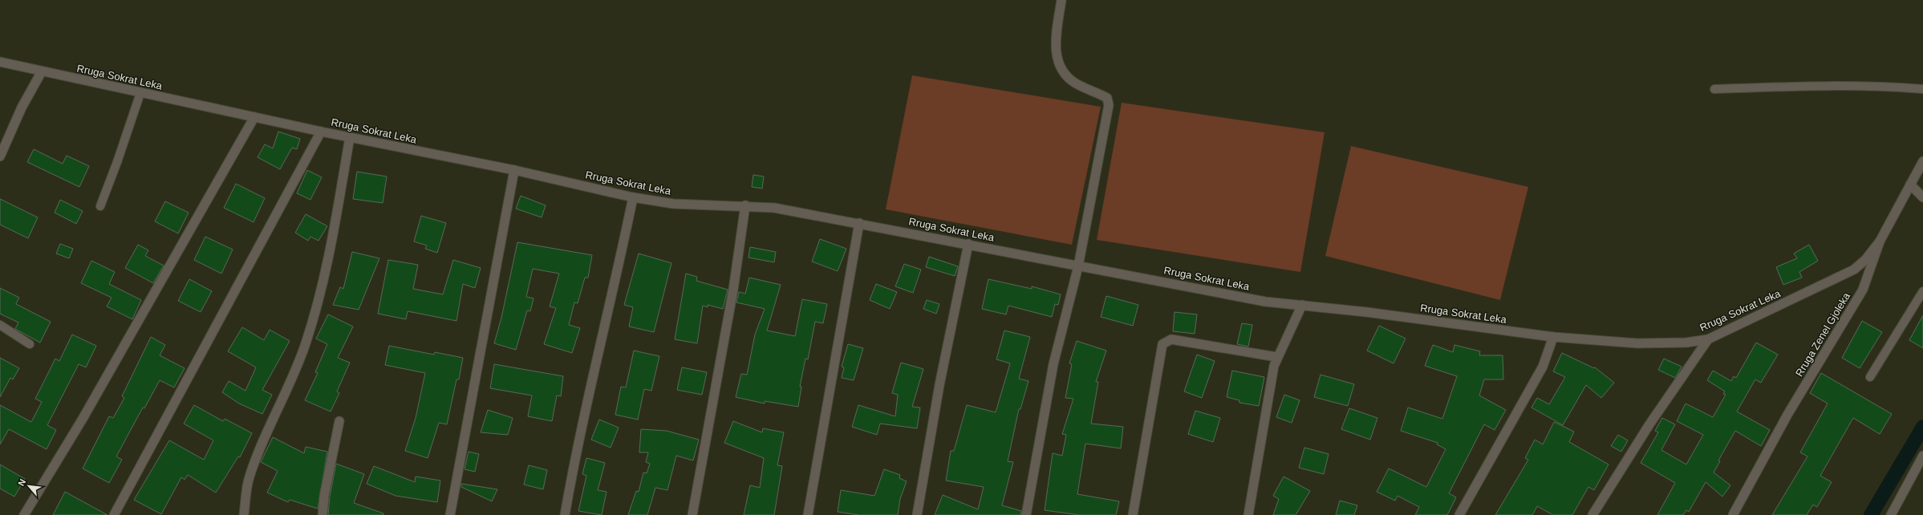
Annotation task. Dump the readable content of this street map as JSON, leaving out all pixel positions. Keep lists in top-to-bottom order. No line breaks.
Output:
{"streets":{"street":["Rruga Sokrat Leka","Rruga Zenel Gjoleka"]},"crossings":[["Rruga Sokrat Leka","Rruga Zenel Gjoleka"]],"north":"top left"}
